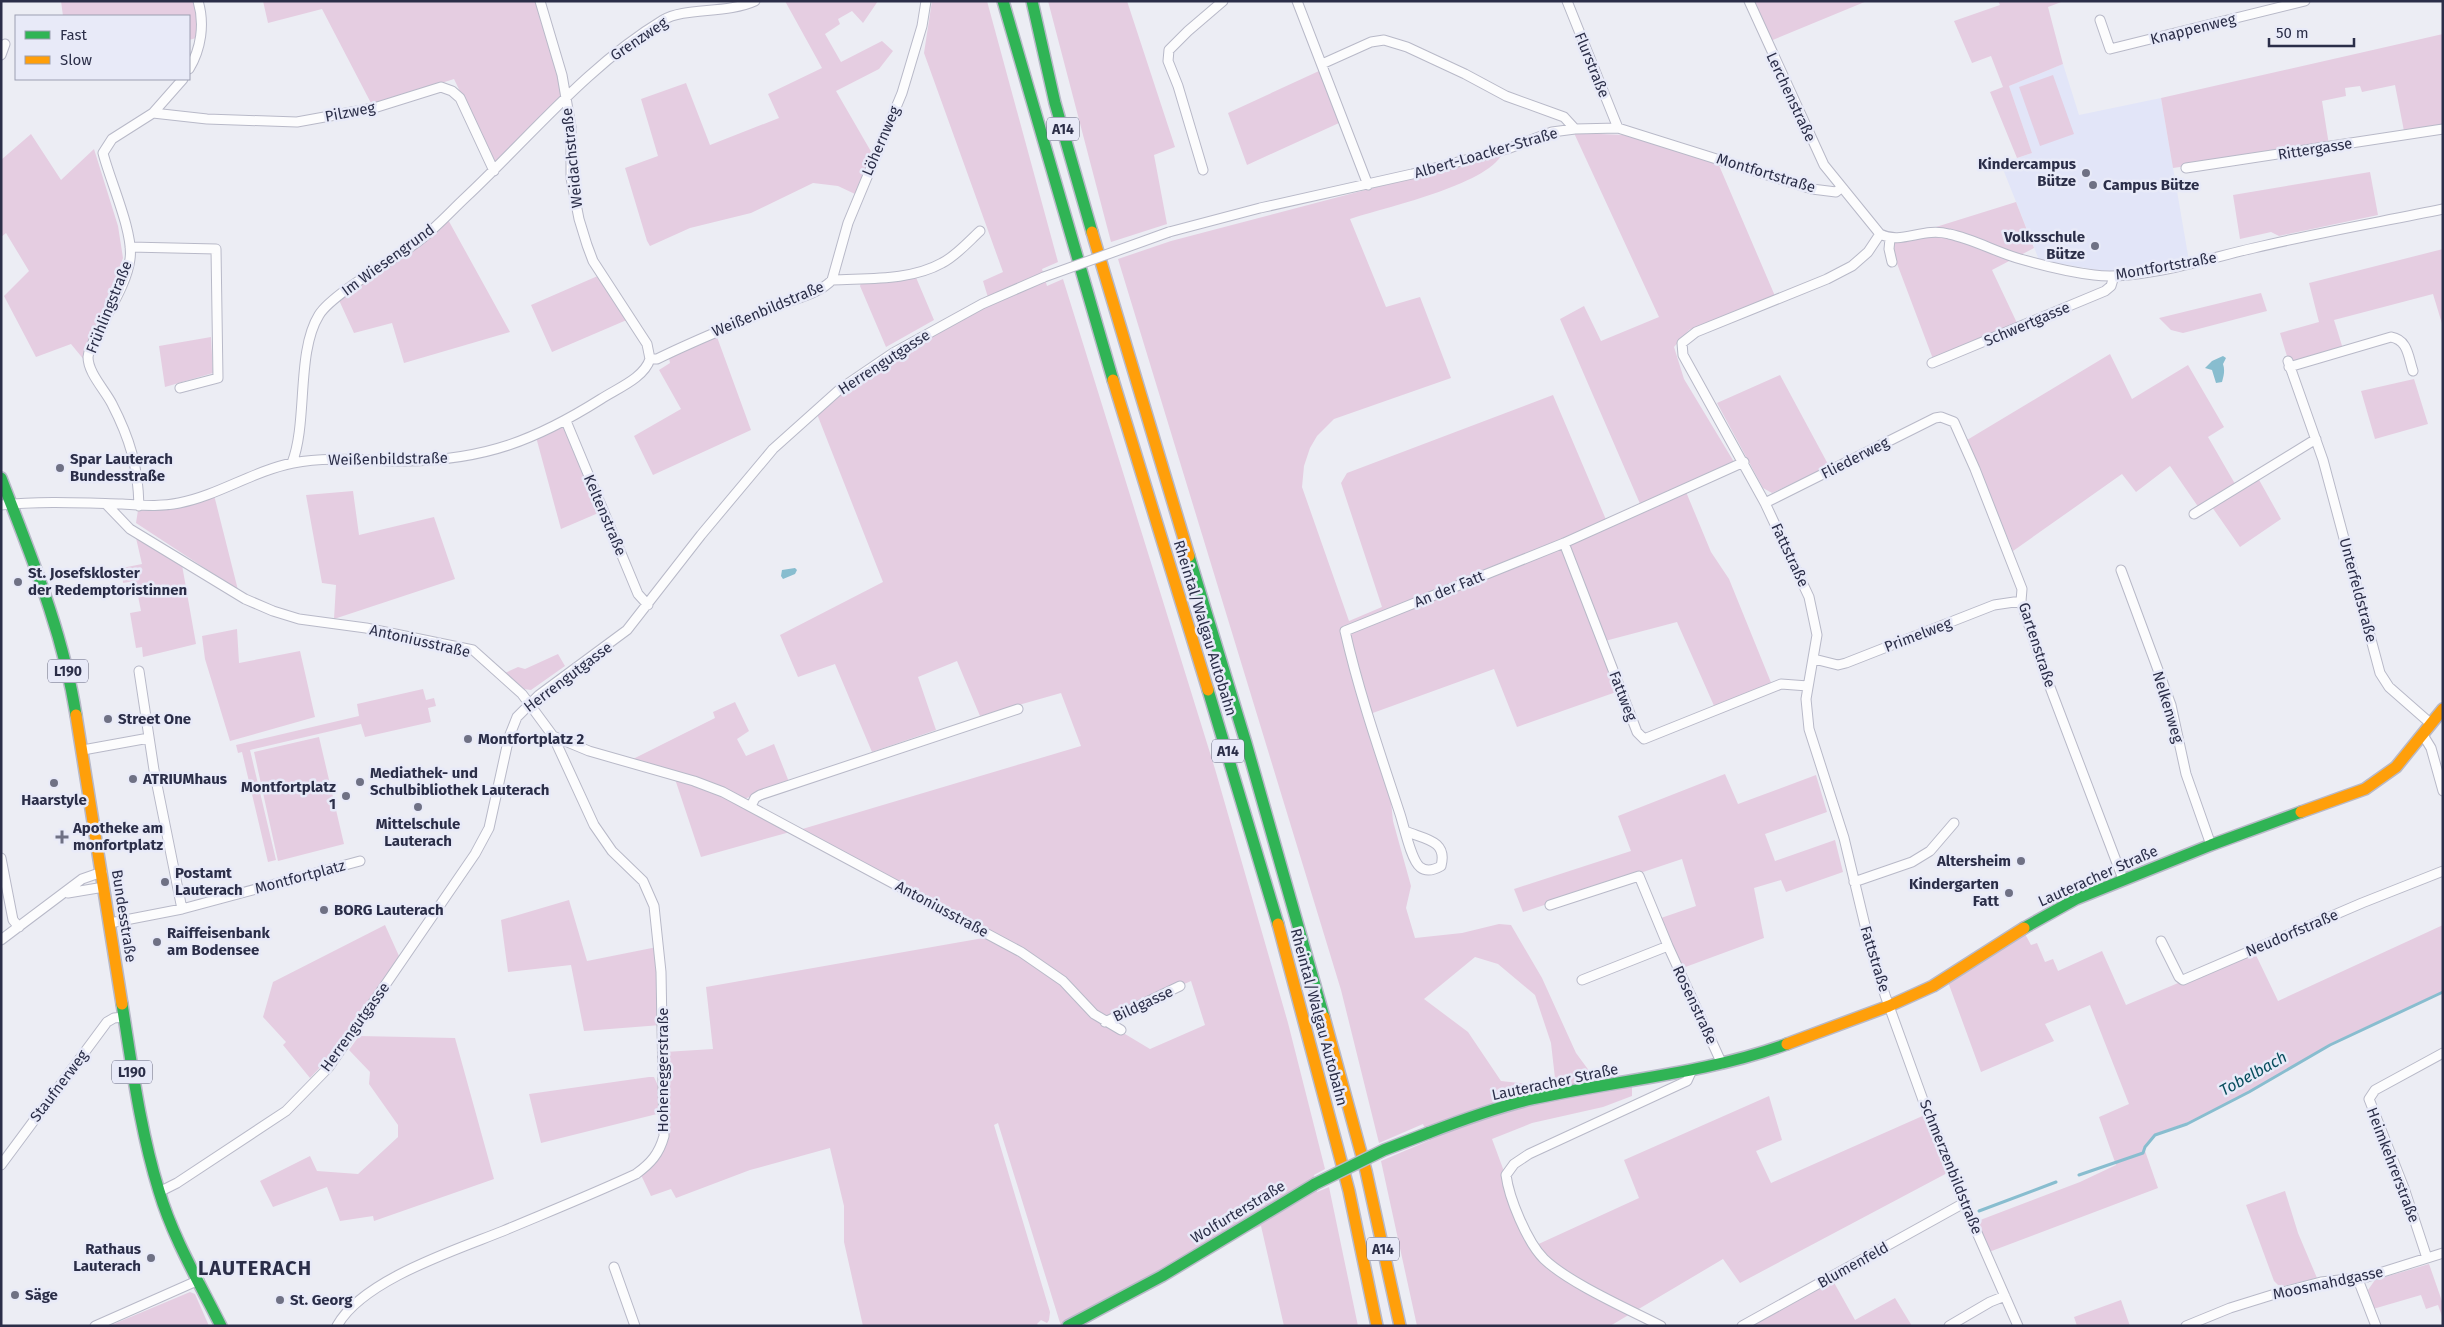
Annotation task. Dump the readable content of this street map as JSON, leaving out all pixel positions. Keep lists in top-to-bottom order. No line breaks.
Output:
{"streets":{"main road":["A14","Rheintal/Walgau Autobahn","L190","Lauteracher Straße","Bundesstraße","Wolfurterstraße"],"street":["Knappenweg","Grenzweg","Flurstraße","Lerchenstraße","Pilzweg","Löhernweg","Rittergasse","Albert-Loacker-Straße","Weidachstraße","Montfortstraße","Im Wiesengrund","Frühlingstraße","Weißenbildstraße","Schwertgasse","Herrengutgasse","Fliederweg","Keltenstraße","Fattstraße","An der Fatt","Unterfeldstraße","Primelweg","Antoniusstraße","Gartenstraße","Fattweg","Nelkenweg","Montfortplatz","Neudorfstraße","Bildgasse","Rosenstraße","Hoheneggerstraße","Staufnerweg","Heimkehrerstraße","Schmerzenbildstraße","Blumenfeld","Moosmahdgasse"]},"crossings":[["Grenzweg","Weidachstraße"],["Grenzweg","Im Wiesengrund"],["Flurstraße","Montfortstraße"],["Lerchenstraße","Montfortstraße"],["Pilzweg","Im Wiesengrund"],["Pilzweg","Frühlingstraße"],["Löhernweg","Weißenbildstraße"],["Albert-Loacker-Straße","Montfortstraße"],["Albert-Loacker-Straße","Herrengutgasse"],["Weidachstraße","Im Wiesengrund"],["Weidachstraße","Weißenbildstraße"],["Montfortstraße","Schwertgasse"],["Im Wiesengrund","Weißenbildstraße"],["Frühlingstraße","Weißenbildstraße"],["Weißenbildstraße","Keltenstraße"],["Weißenbildstraße","Antoniusstraße"],["Weißenbildstraße","Bundesstraße"],["Herrengutgasse","Keltenstraße"],["Herrengutgasse","Antoniusstraße"],["Herrengutgasse","Bundesstraße"],["Fliederweg","Fattstraße"],["Fliederweg","Gartenstraße"],["Fattstraße","An der Fatt"],["Fattstraße","Primelweg"],["Fattstraße","Fattweg"],["Fattstraße","Lauteracher Straße"],["Fattstraße","Schmerzenbildstraße"],["An der Fatt","Fattweg"],["Unterfeldstraße","Lauteracher Straße"],["Primelweg","Gartenstraße"],["Antoniusstraße","Bildgasse"],["Antoniusstraße","Hoheneggerstraße"],["Gartenstraße","Lauteracher Straße"],["Nelkenweg","Lauteracher Straße"],["Lauteracher Straße","Rosenstraße"],["Lauteracher Straße","Schmerzenbildstraße"],["Lauteracher Straße","Wolfurterstraße"],["Montfortplatz","Bundesstraße"],["Bundesstraße","Staufnerweg"],["Heimkehrerstraße","Moosmahdgasse"],["Schmerzenbildstraße","Blumenfeld"]],"districts":["LAUTERACH"],"water":["Tobelbach"],"places":{"other":["Kindercampus Bütze","Campus Bütze","Volksschule Bütze","Spar Lauterach Bundesstraße","St. Josefskloster der Redemptoristinnen","Street One","Montfortplatz 2","ATRIUMhaus","Mediathek- und Schulbibliothek Lauterach","Haarstyle","Montfortplatz 1","Mittelschule Lauterach","Altersheim","Postamt Lauterach","Kindergarten Fatt","BORG Lauterach","Raiffeisenbank am Bodensee","Rathaus Lauterach","Säge","St. Georg"],"health":["Apotheke am monfortplatz"]},"legend":["Fast","Slow"],"scale_bar":"50 m"}
